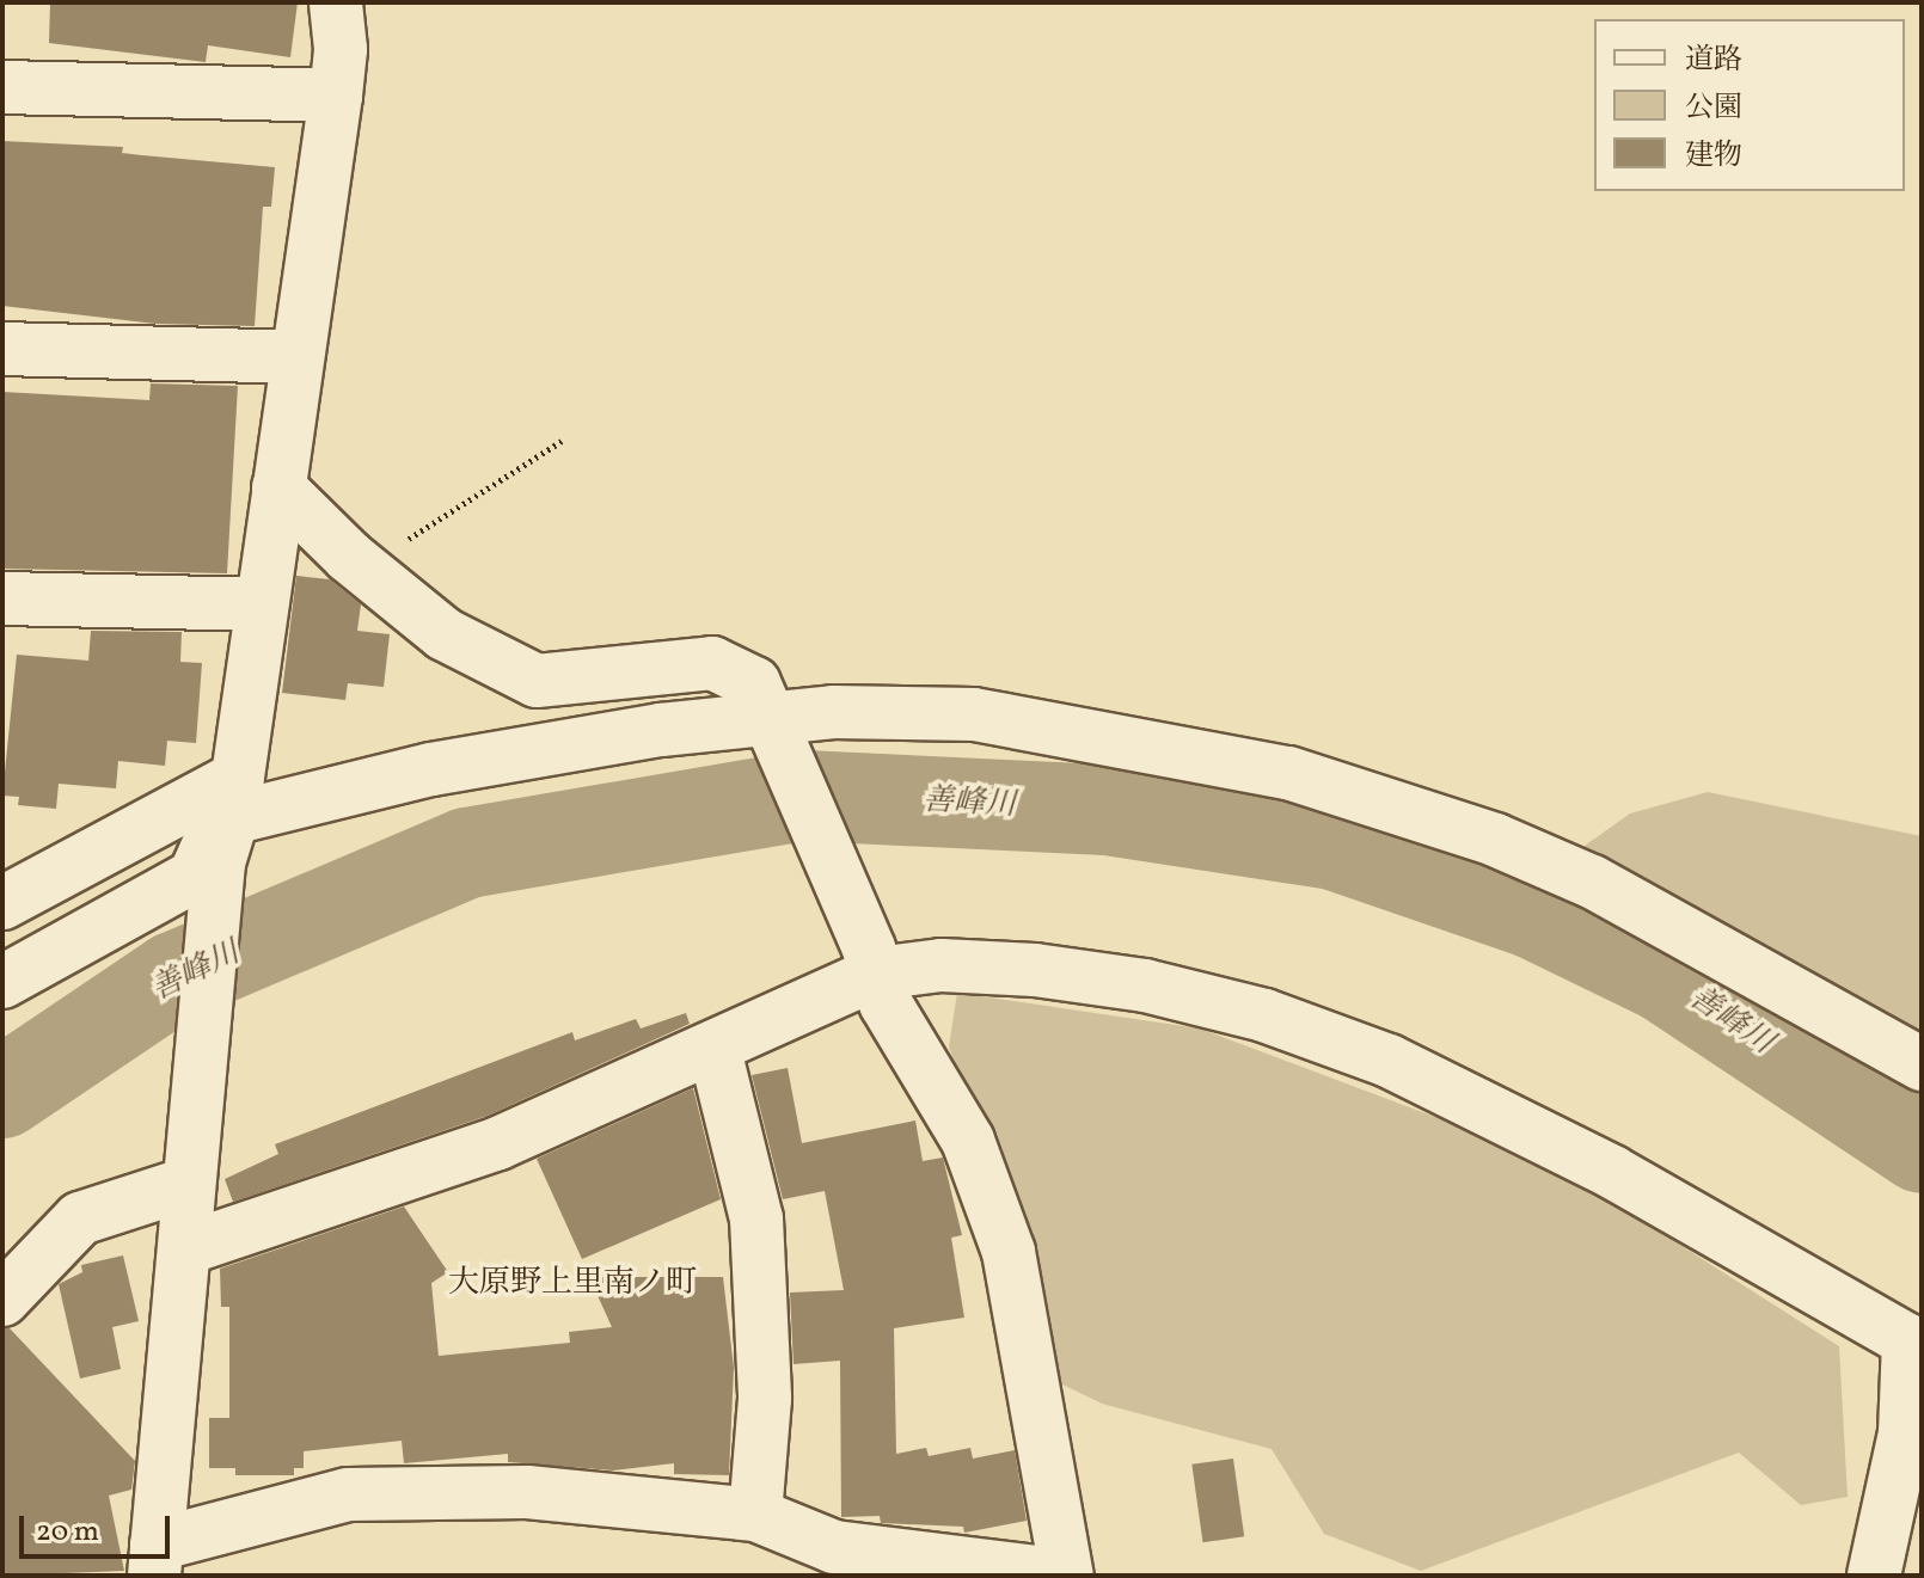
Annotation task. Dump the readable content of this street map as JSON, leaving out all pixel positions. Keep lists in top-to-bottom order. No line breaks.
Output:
{"districts":["大原野上里南ノ町"],"water":["善峰川"],"legend":["道路","公園","建物"],"scale_bar":"20 m"}
